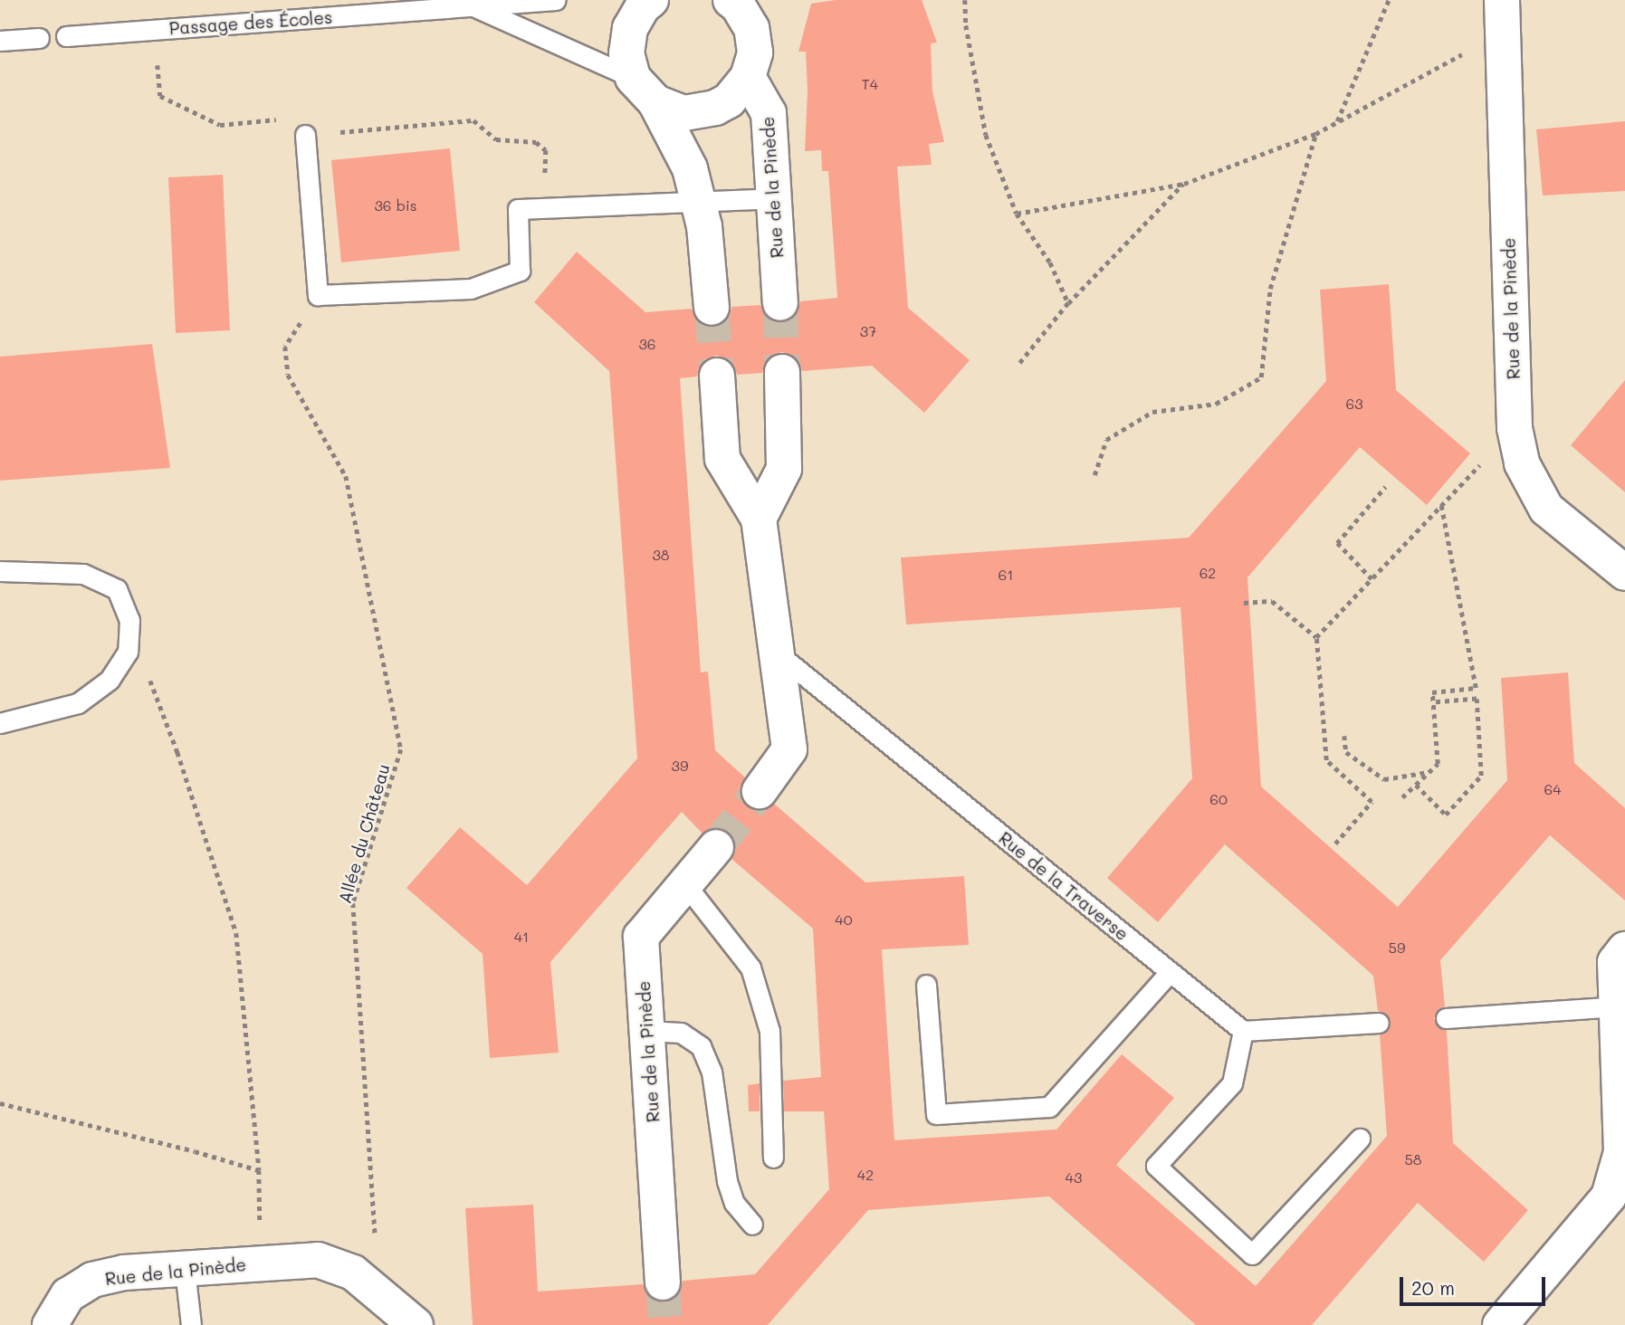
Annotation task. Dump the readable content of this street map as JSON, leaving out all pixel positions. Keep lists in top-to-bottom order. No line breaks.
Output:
{"streets":{"street":["Rue de la Pinède"],"lane":["Passage des Écoles","Rue de la Traverse"],"path":["Allée du Château"]},"crossings":[["Rue de la Pinède","Allée du Château"]],"house_numbers":["T4","36 bis","37","36","63","38","62","61","39","64","60","40","41","59","58","42","43"],"scale_bar":"20 m"}
